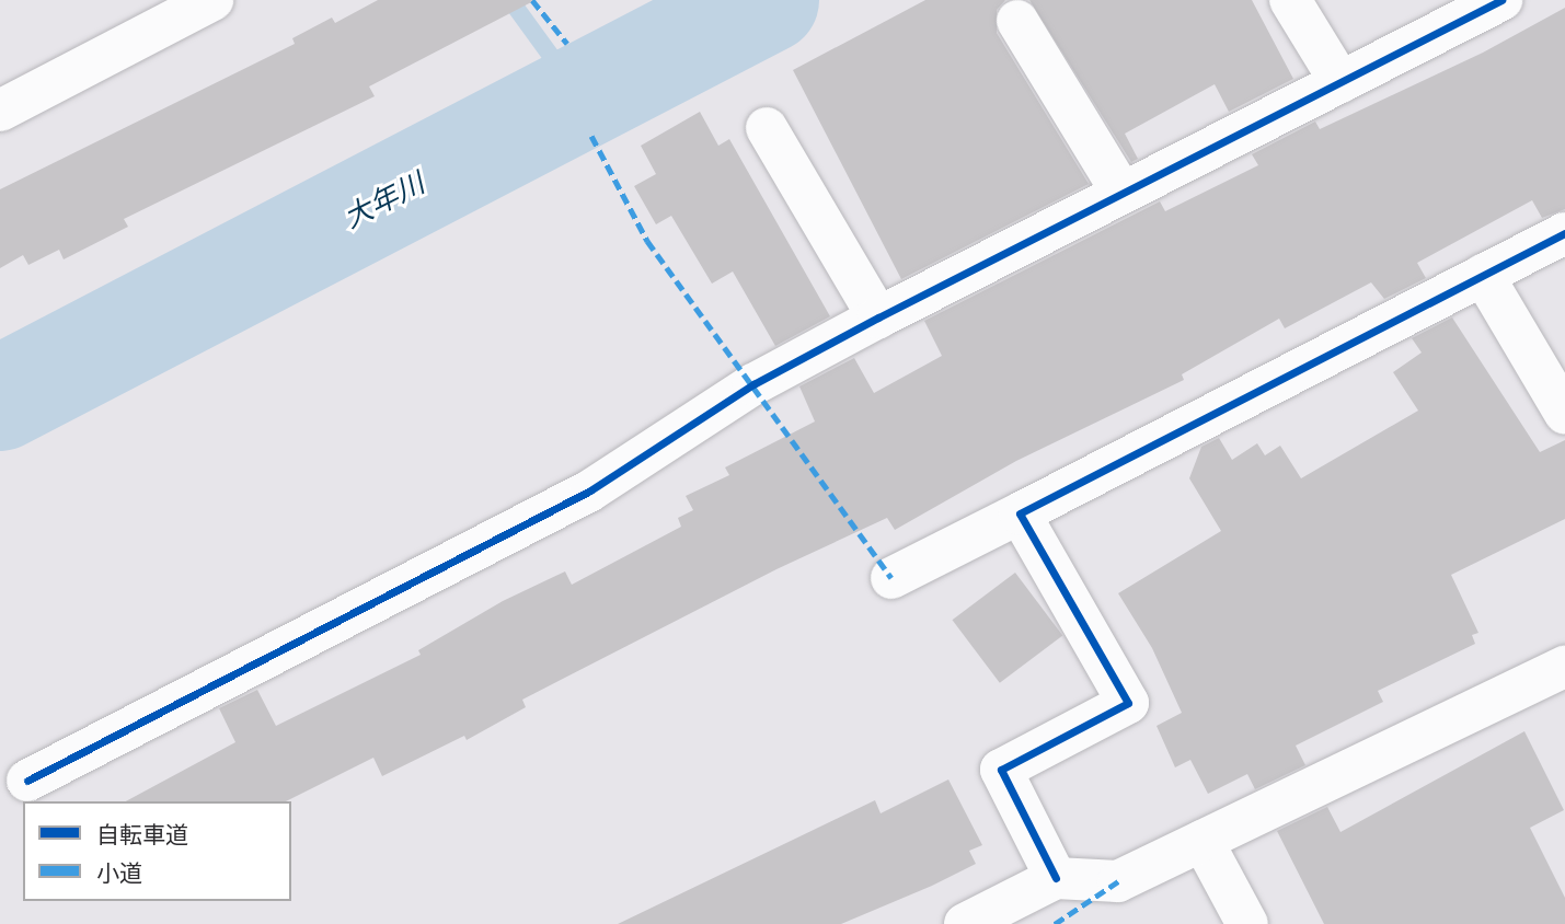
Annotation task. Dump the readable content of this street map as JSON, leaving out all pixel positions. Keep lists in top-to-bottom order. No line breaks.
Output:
{"water":["大年川"],"legend":["自転車道","小道"]}
